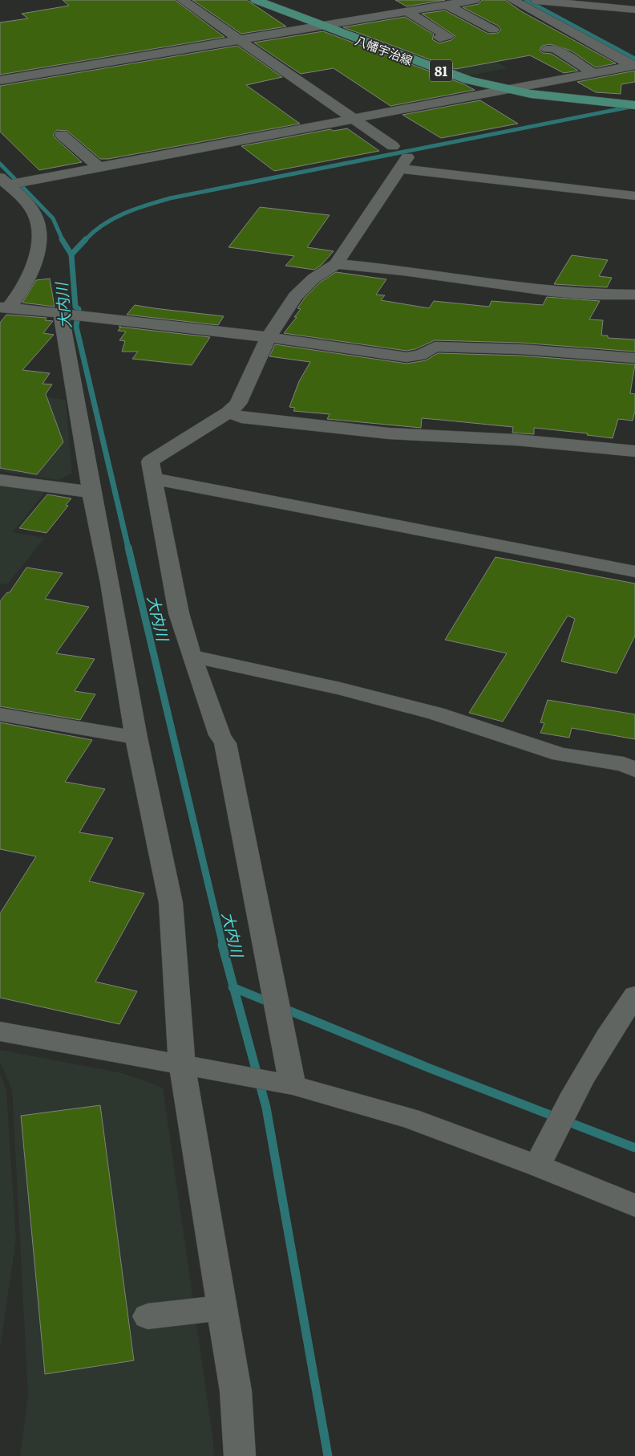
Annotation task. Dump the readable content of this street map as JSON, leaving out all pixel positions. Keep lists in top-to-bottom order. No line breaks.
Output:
{"streets":{"main road":["八幡宇治線","81"]},"water":["大内川"]}
